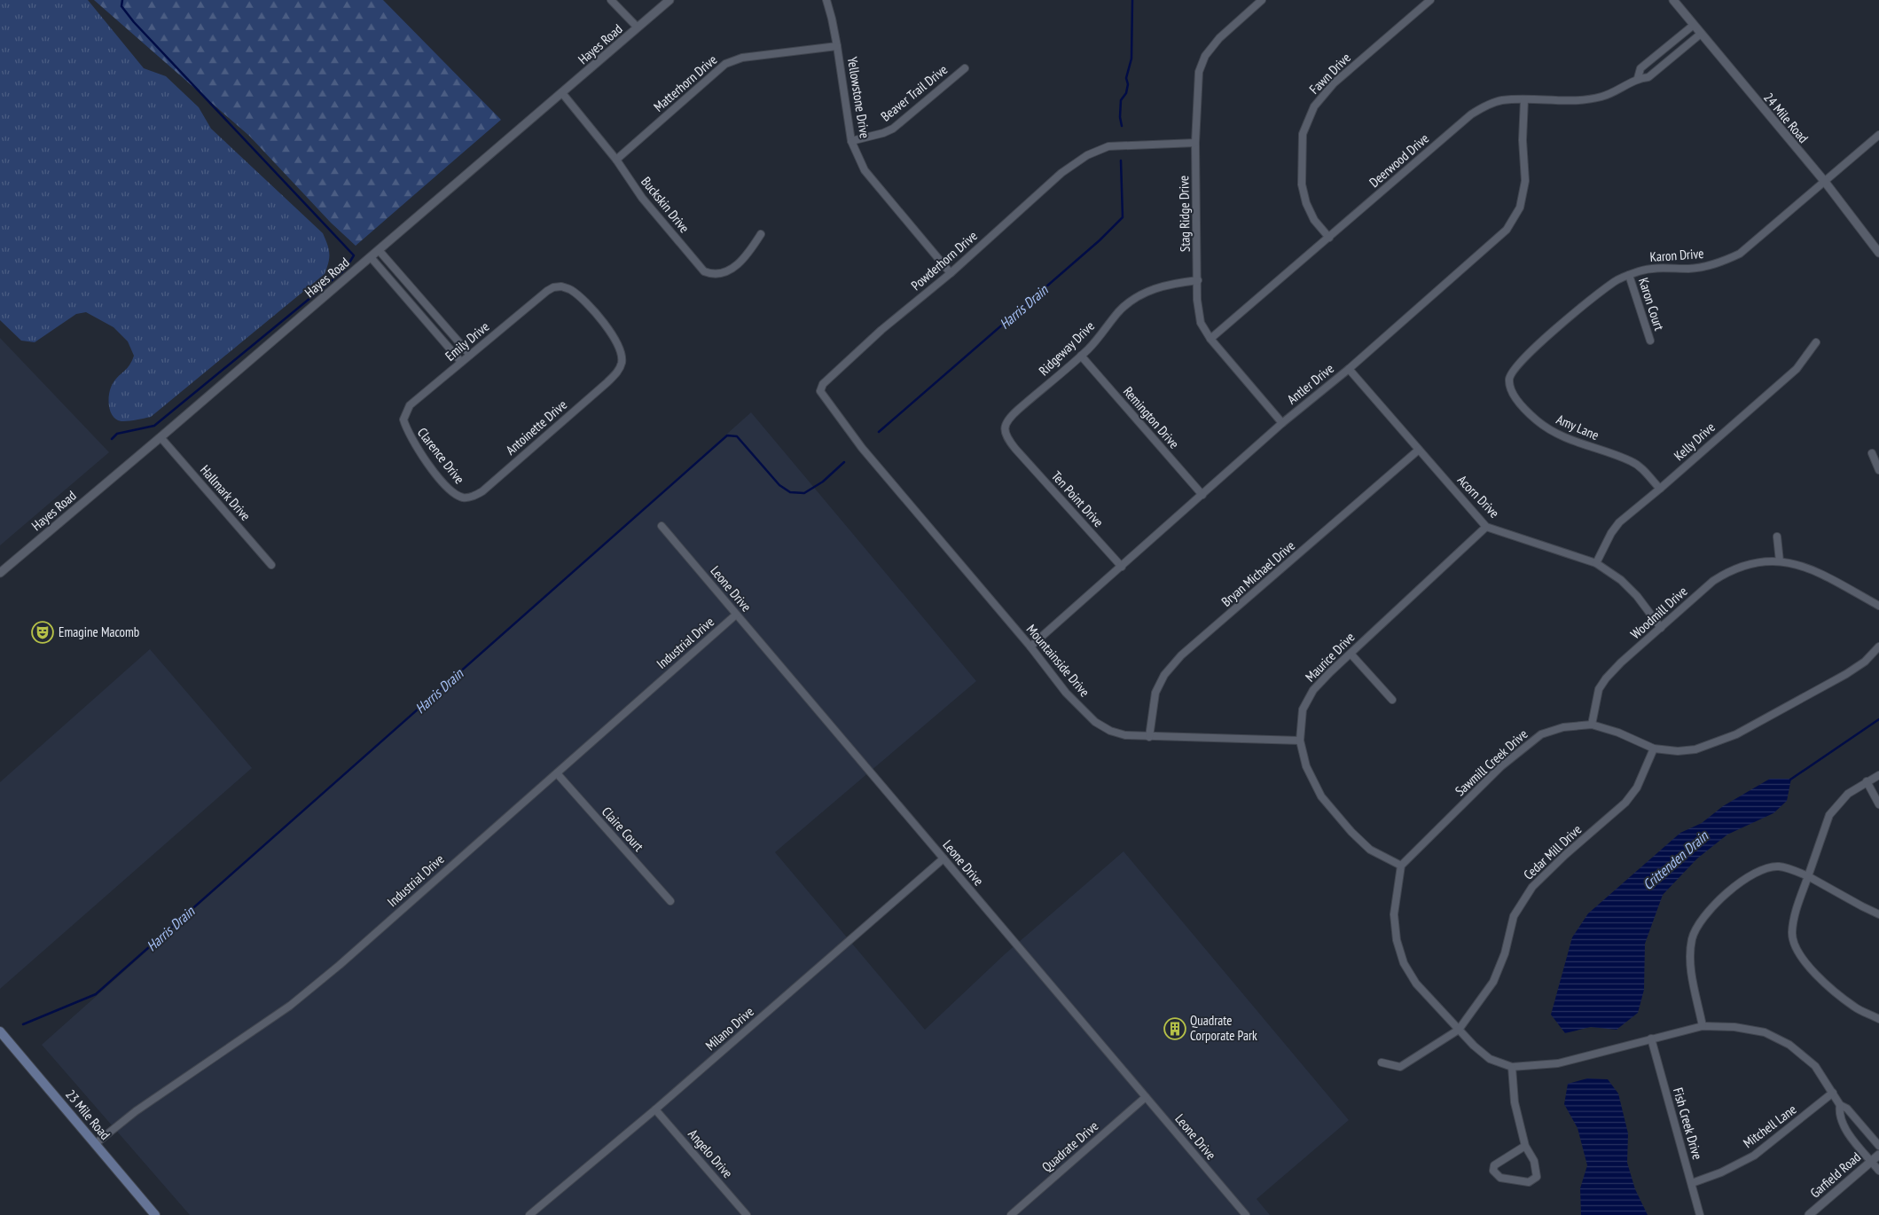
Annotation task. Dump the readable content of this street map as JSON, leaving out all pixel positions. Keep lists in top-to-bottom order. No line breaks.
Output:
{"streets":{"main road":["23 Mile Road"],"street":["Hayes Road","Fawn Drive","Matterhorn Drive","Beaver Trail Drive","Yellowstone Drive","24 Mile Road","Deerwood Drive","Buckskin Drive","Stag Ridge Drive","Karon Drive","Powderhorn Drive","Karon Court","Emily Drive","Ridgeway Drive","Antler Drive","Remington Drive","Antoinette Drive","Amy Lane","Kelly Drive","Clarence Drive","Hallmark Drive","Acorn Drive","Ten Point Drive","Bryan Michael Drive","Leone Drive","Woodmill Drive","Industrial Drive","Maurice Drive","Mountainside Drive","Sawmill Creek Drive","Claire Court","Cedar Mill Drive","Milano Drive","Fish Creek Drive","Mitchell Lane","Quadrate Drive","Angelo Drive","Garfield Road"]},"crossings":[["Hayes Road","Buckskin Drive"],["Hayes Road","Hallmark Drive"],["Fawn Drive","Deerwood Drive"],["Matterhorn Drive","Yellowstone Drive"],["Matterhorn Drive","Buckskin Drive"],["Beaver Trail Drive","Yellowstone Drive"],["Yellowstone Drive","Powderhorn Drive"],["24 Mile Road","Deerwood Drive"],["24 Mile Road","Karon Drive"],["Deerwood Drive","Stag Ridge Drive"],["Deerwood Drive","Antler Drive"],["Stag Ridge Drive","Powderhorn Drive"],["Stag Ridge Drive","Ridgeway Drive"],["Stag Ridge Drive","Antler Drive"],["Karon Drive","Karon Court"],["Karon Drive","Amy Lane"],["Powderhorn Drive","Mountainside Drive"],["Emily Drive","Antoinette Drive"],["Emily Drive","Clarence Drive"],["Ridgeway Drive","Remington Drive"],["Ridgeway Drive","Ten Point Drive"],["Antler Drive","Remington Drive"],["Antler Drive","Acorn Drive"],["Antler Drive","Ten Point Drive"],["Antler Drive","Mountainside Drive"],["Antoinette Drive","Clarence Drive"],["Amy Lane","Kelly Drive"],["Kelly Drive","Acorn Drive"],["Acorn Drive","Bryan Michael Drive"],["Acorn Drive","Woodmill Drive"],["Acorn Drive","Maurice Drive"],["Bryan Michael Drive","Mountainside Drive"],["Leone Drive","Industrial Drive"],["Leone Drive","Milano Drive"],["Leone Drive","Quadrate Drive"],["Woodmill Drive","Sawmill Creek Drive"],["Industrial Drive","Claire Court"],["Industrial Drive","23 Mile Road"],["Maurice Drive","Mountainside Drive"],["Maurice Drive","Sawmill Creek Drive"],["Sawmill Creek Drive","Cedar Mill Drive"],["Milano Drive","Angelo Drive"],["Fish Creek Drive","Mitchell Lane"]],"water":["Harris Drain","Crittenden Drain"],"places":{"theatre":["Emagine Macomb"],"building":["Quadrate Corporate Park"]}}
